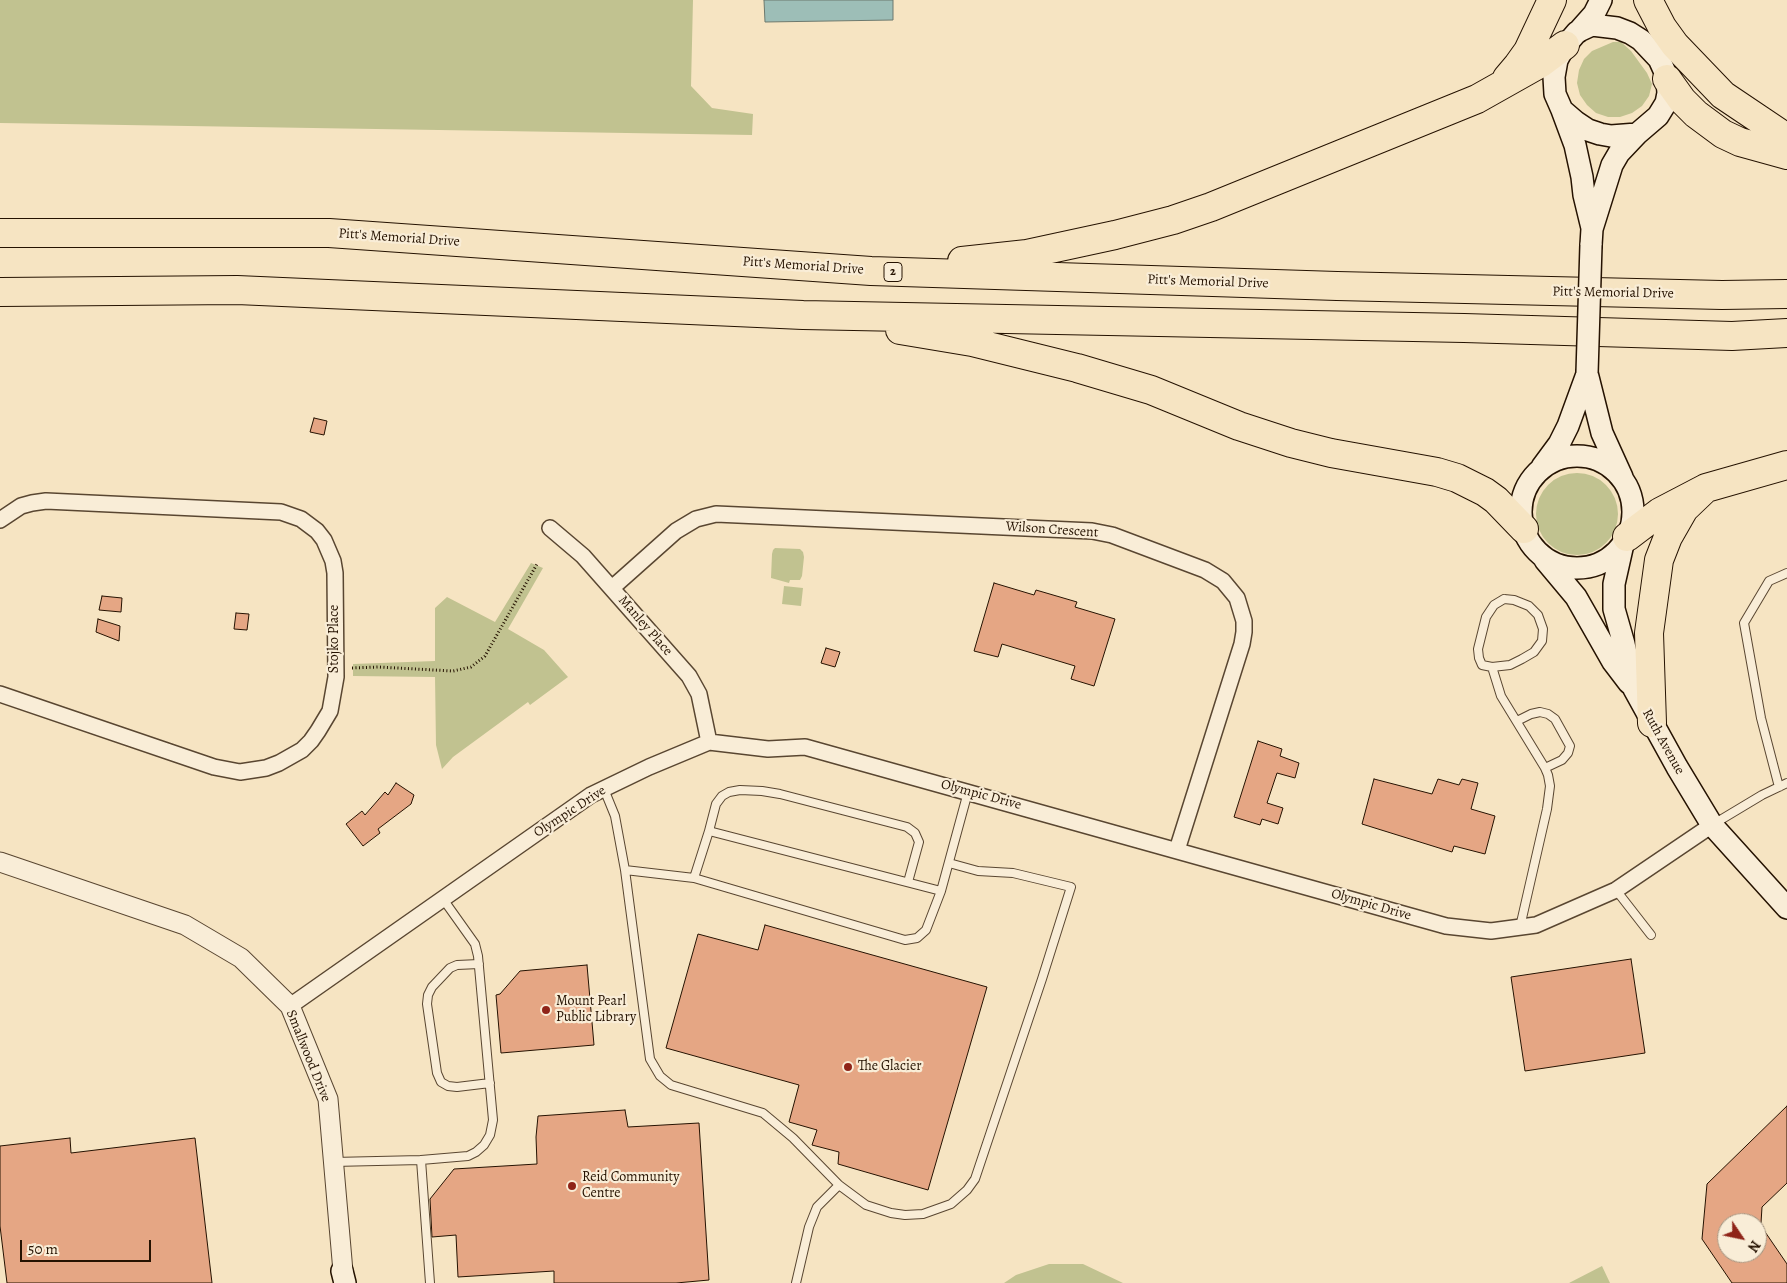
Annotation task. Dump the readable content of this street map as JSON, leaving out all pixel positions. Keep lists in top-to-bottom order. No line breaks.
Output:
{"streets":{"highway":["Pitt's Memorial Drive","2"],"main road":["Ruth Avenue"],"street":["Wilson Crescent","Manley Place","Stojko Place","Olympic Drive","Smallwood Drive"]},"crossings":[["Wilson Crescent","Manley Place"],["Wilson Crescent","Olympic Drive"],["Manley Place","Olympic Drive"],["Ruth Avenue","Olympic Drive"],["Olympic Drive","Smallwood Drive"]],"places":["Mount Pearl Public Library","The Glacier","Reid Community Centre"],"scale_bar":"50 m","north":"bottom right"}
